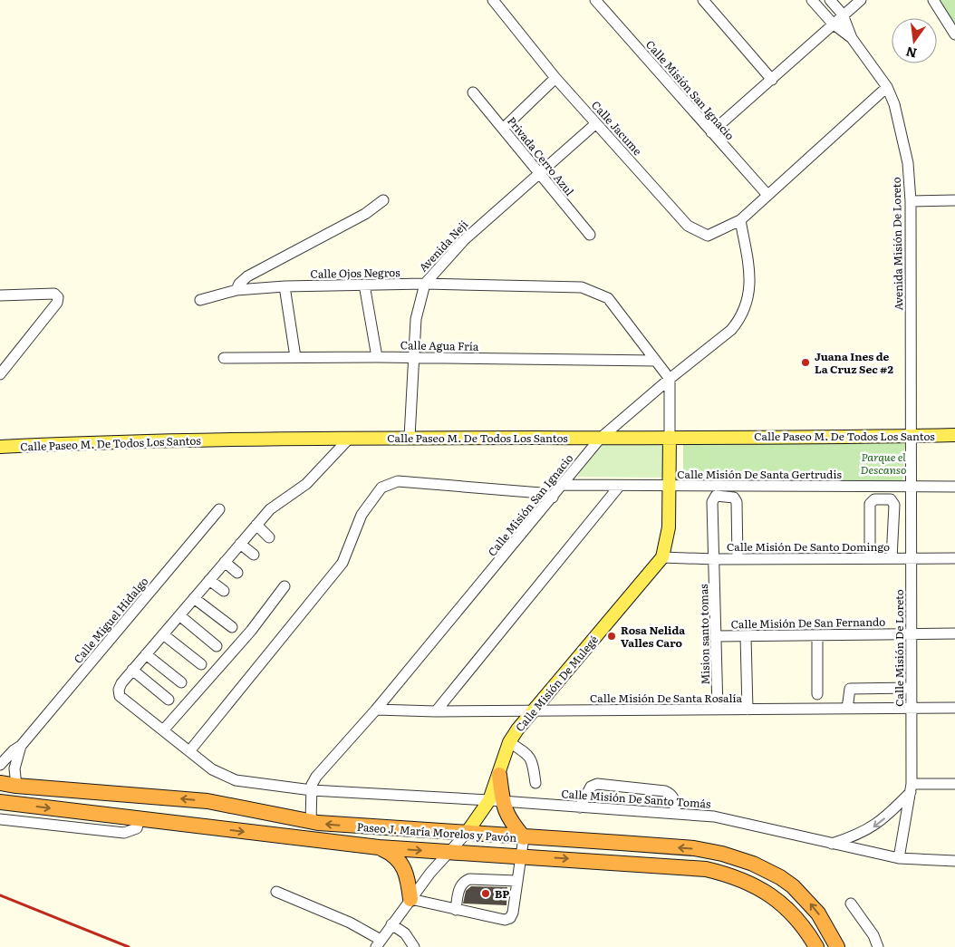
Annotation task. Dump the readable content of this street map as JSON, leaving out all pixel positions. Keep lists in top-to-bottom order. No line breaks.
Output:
{"streets":{"highway":["Paseo J. María Morelos y Pavón"],"main road":["Calle Paseo M. De Todos Los Santos","Calle Misión De Mulegé"],"street":["Calle Misión San Ignacio","Calle Jacume","Privada Cerro Azul","Avenida Misión De Loreto","Avenida Neji","Calle Ojos Negros","Calle Agua Fría","Calle Misión De Santa Gertrudis","Calle Misión De Santo Domingo","Calle Miguel Hidalgo","Calle Misión De San Fernando","Mision santo tomas","Calle Misión De Loreto","Calle Misión De Santa Rosalía","Calle Misión De Santo Tomás"]},"crossings":[["Calle Misión San Ignacio","Calle Jacume"],["Calle Misión San Ignacio","Calle Paseo M. De Todos Los Santos"],["Calle Misión San Ignacio","Calle Misión De Santa Gertrudis"],["Calle Misión San Ignacio","Calle Misión De Santa Rosalía"],["Calle Misión San Ignacio","Calle Misión De Santo Tomás"],["Calle Misión San Ignacio","Paseo J. María Morelos y Pavón"],["Calle Jacume","Avenida Neji"],["Privada Cerro Azul","Avenida Neji"],["Avenida Misión De Loreto","Calle Paseo M. De Todos Los Santos"],["Avenida Misión De Loreto","Calle Misión De Loreto"],["Avenida Neji","Calle Ojos Negros"],["Avenida Neji","Calle Agua Fría"],["Avenida Neji","Calle Paseo M. De Todos Los Santos"],["Calle Ojos Negros","Calle Agua Fría"],["Calle Paseo M. De Todos Los Santos","Calle Misión De Loreto"],["Calle Paseo M. De Todos Los Santos","Calle Misión De Mulegé"],["Calle Misión De Santa Gertrudis","Calle Misión De Loreto"],["Calle Misión De Santa Gertrudis","Calle Misión De Mulegé"],["Calle Misión De Santo Domingo","Mision santo tomas"],["Calle Misión De Santo Domingo","Calle Misión De Loreto"],["Calle Misión De Santo Domingo","Calle Misión De Mulegé"],["Calle Miguel Hidalgo","Paseo J. María Morelos y Pavón"],["Calle Misión De San Fernando","Mision santo tomas"],["Calle Misión De San Fernando","Calle Misión De Loreto"],["Mision santo tomas","Calle Misión De Santa Rosalía"],["Calle Misión De Loreto","Calle Misión De Santa Rosalía"],["Calle Misión De Loreto","Calle Misión De Santo Tomás"],["Calle Misión De Mulegé","Calle Misión De Santa Rosalía"]],"parks":["Parque el Descanso"],"places":["Juana Ines de La Cruz Sec #2","Rosa Nelida Valles Caro","BP"],"north":"bottom"}
